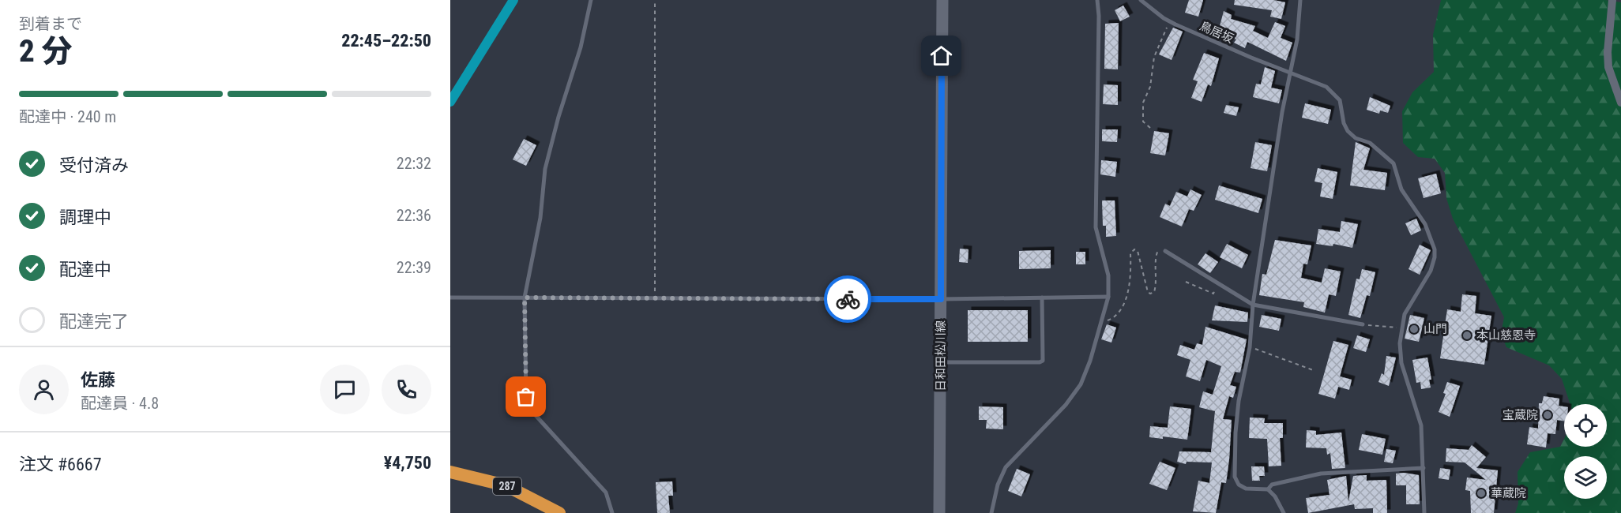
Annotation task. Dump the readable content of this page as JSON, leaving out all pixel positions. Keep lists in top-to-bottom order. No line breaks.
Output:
{"streets":{"highway":["287"],"main road":["日和田松川線"],"lane":["鳥居坂"]},"places":["山門","本山慈恩寺","宝蔵院","華蔵院"],"page":{"heading":["2 分","到着まで","22:45–22:50"],"panel":["佐藤","配達員 · 4.8","注文 #6667","¥4,750"],"bar":"配達中 · 240 m","list":[["受付済み","22:32"],["調理中","22:36"],["配達中","22:39"],"配達完了"]}}
